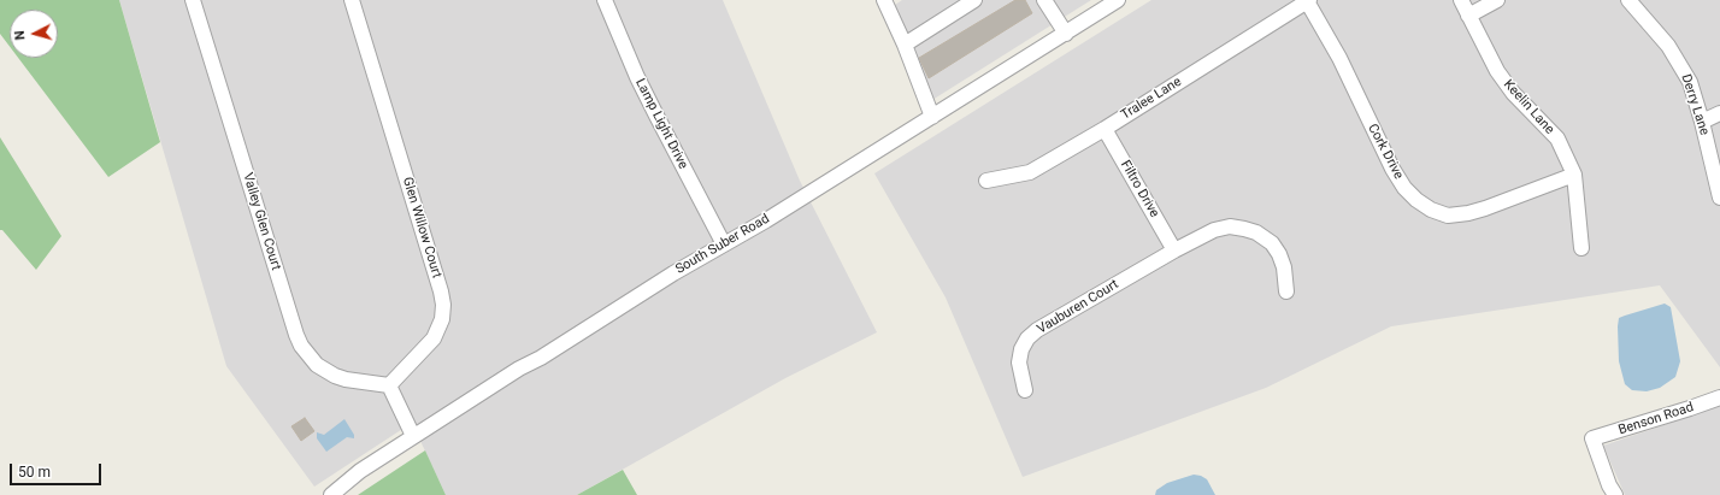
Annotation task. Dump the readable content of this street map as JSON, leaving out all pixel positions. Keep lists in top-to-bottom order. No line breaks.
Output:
{"streets":{"street":["Tralee Lane","Derry Lane","Keelin Lane","Lamp Light Drive","Cork Drive","Filtro Drive","Valley Glen Court","Glen Willow Court","South Suber Road","Vauburen Court","Benson Road"]},"crossings":[["Tralee Lane","Cork Drive"],["Tralee Lane","Filtro Drive"],["Keelin Lane","Cork Drive"],["Lamp Light Drive","South Suber Road"],["Filtro Drive","Vauburen Court"],["Valley Glen Court","Glen Willow Court"]],"scale_bar":"50 m","north":"left"}
